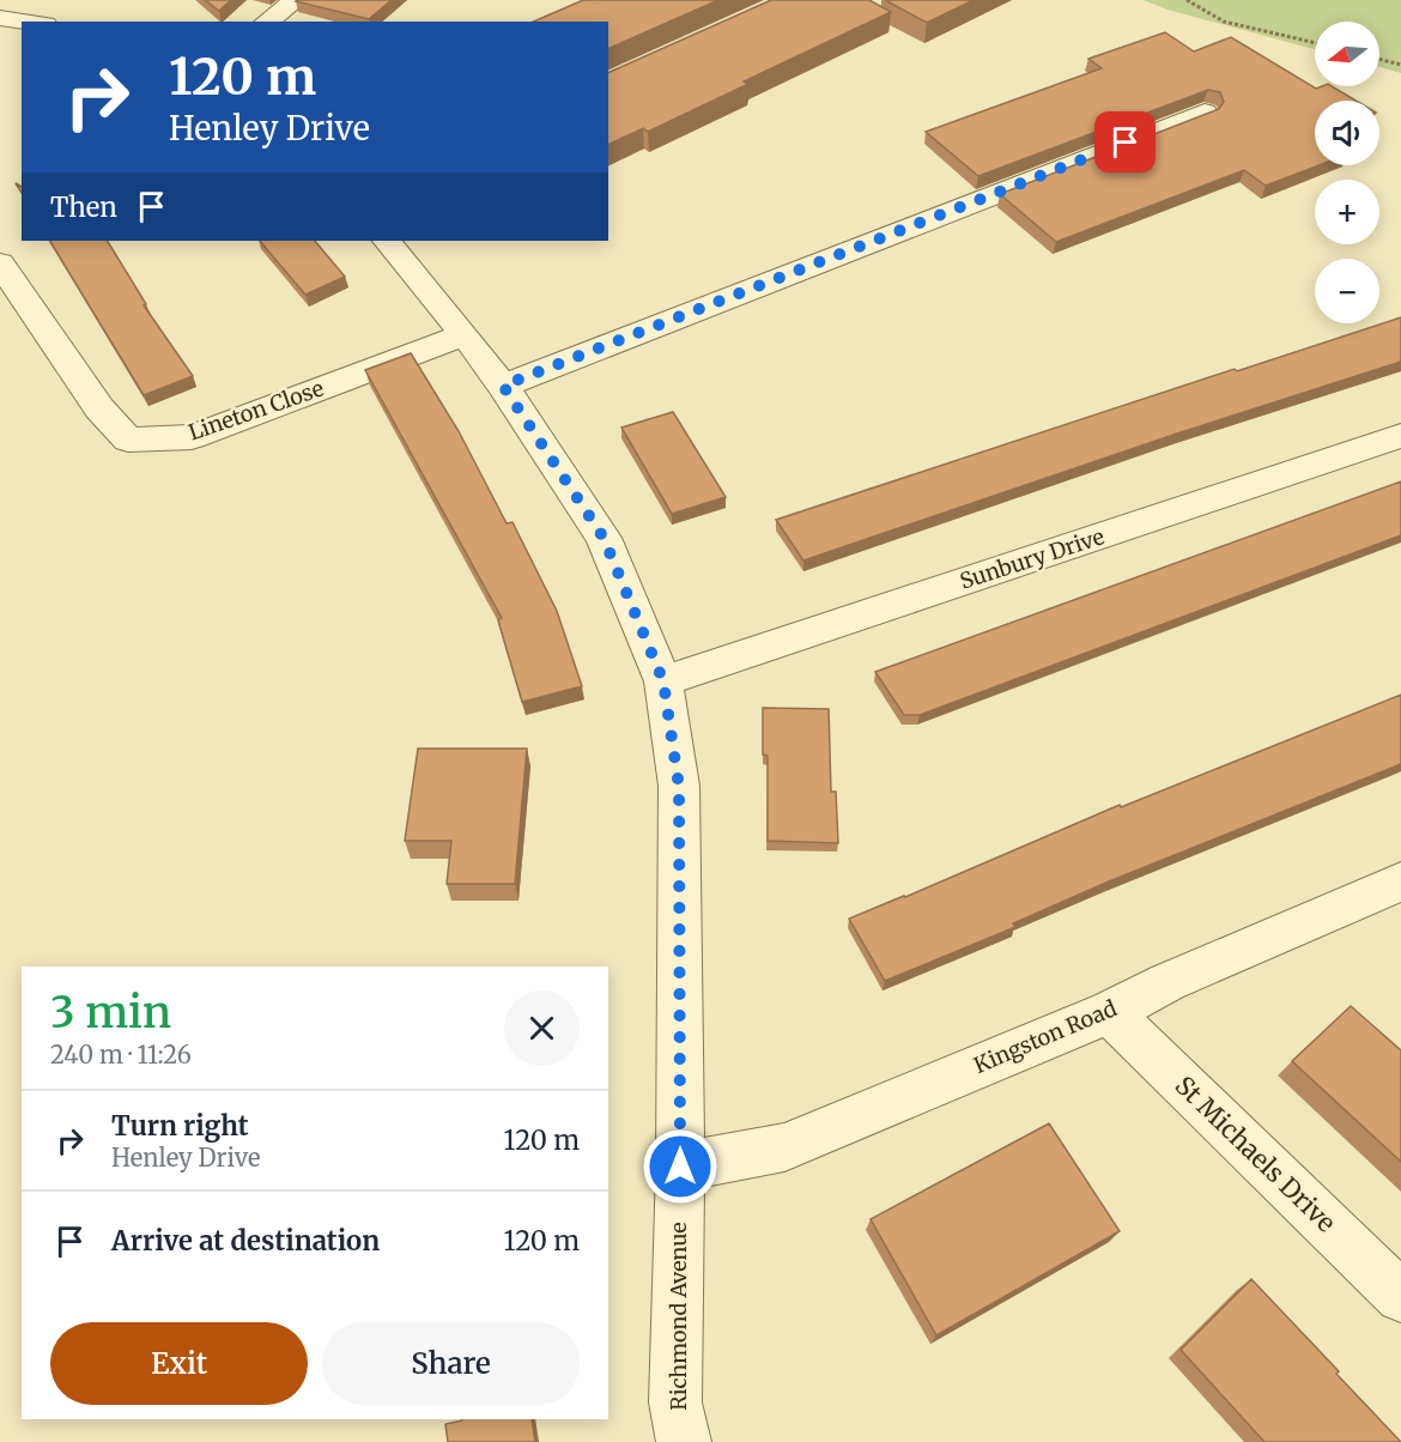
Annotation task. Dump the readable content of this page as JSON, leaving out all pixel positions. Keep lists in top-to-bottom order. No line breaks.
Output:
{"streets":{"street":["Lineton Close","Sunbury Drive","Kingston Road","St Michaels Drive","Richmond Avenue"]},"crossings":[["Lineton Close","Richmond Avenue"],["Sunbury Drive","Richmond Avenue"],["Kingston Road","St Michaels Drive"],["Kingston Road","Richmond Avenue"]],"north":"left","page":{"map_buttons":["+","−"],"turn":["120 m","Henley Drive"],"then":"Then","heading":["3 min","240 m · 11:26"],"list":[{"name":"Turn right","note":"Henley Drive","value":"120 m"},{"name":"Arrive at destination","value":"120 m"}],"buttons":["Exit","Share"]}}
